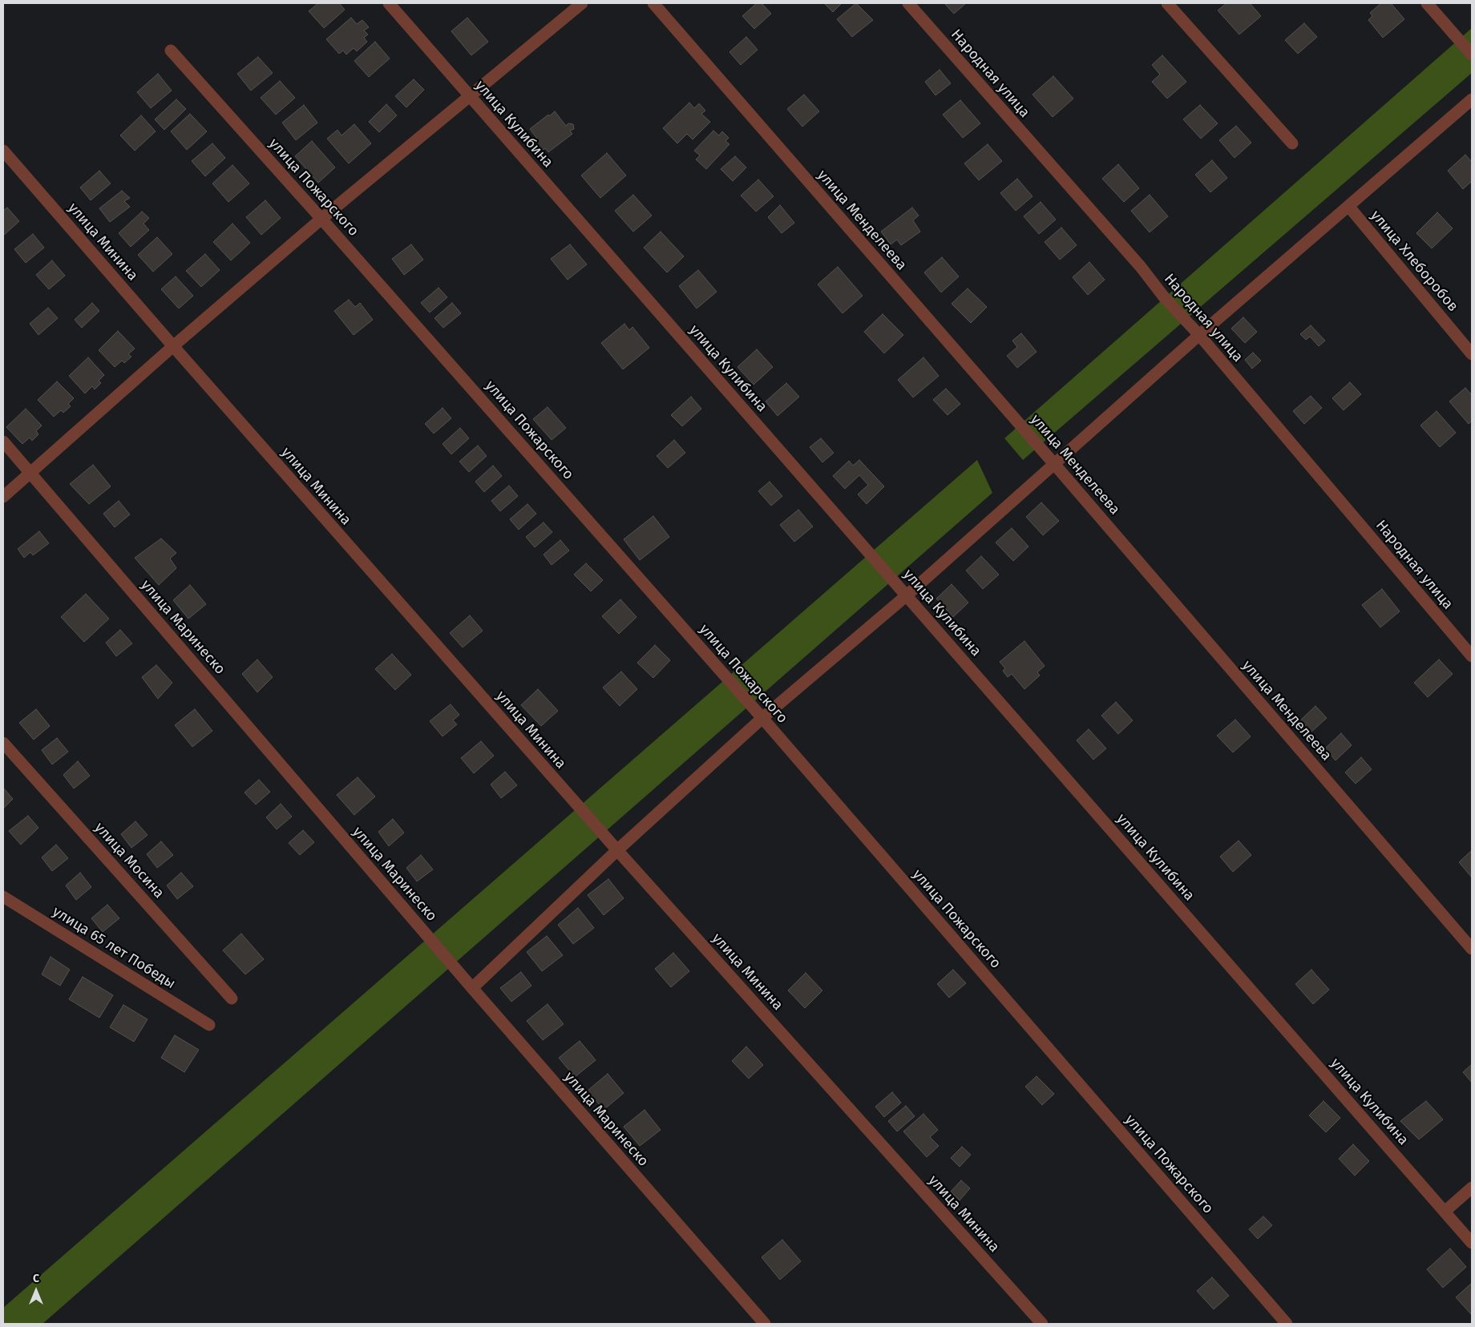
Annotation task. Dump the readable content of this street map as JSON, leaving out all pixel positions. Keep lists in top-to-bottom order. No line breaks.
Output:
{"streets":{"street":["Народная улица","улица Кулибина","улица Пожарского","улица Менделеева","улица Минина","улица Хлеборобов","улица Маринеско","улица Мосина","улица 65 лет Победы"]},"north":"top"}
